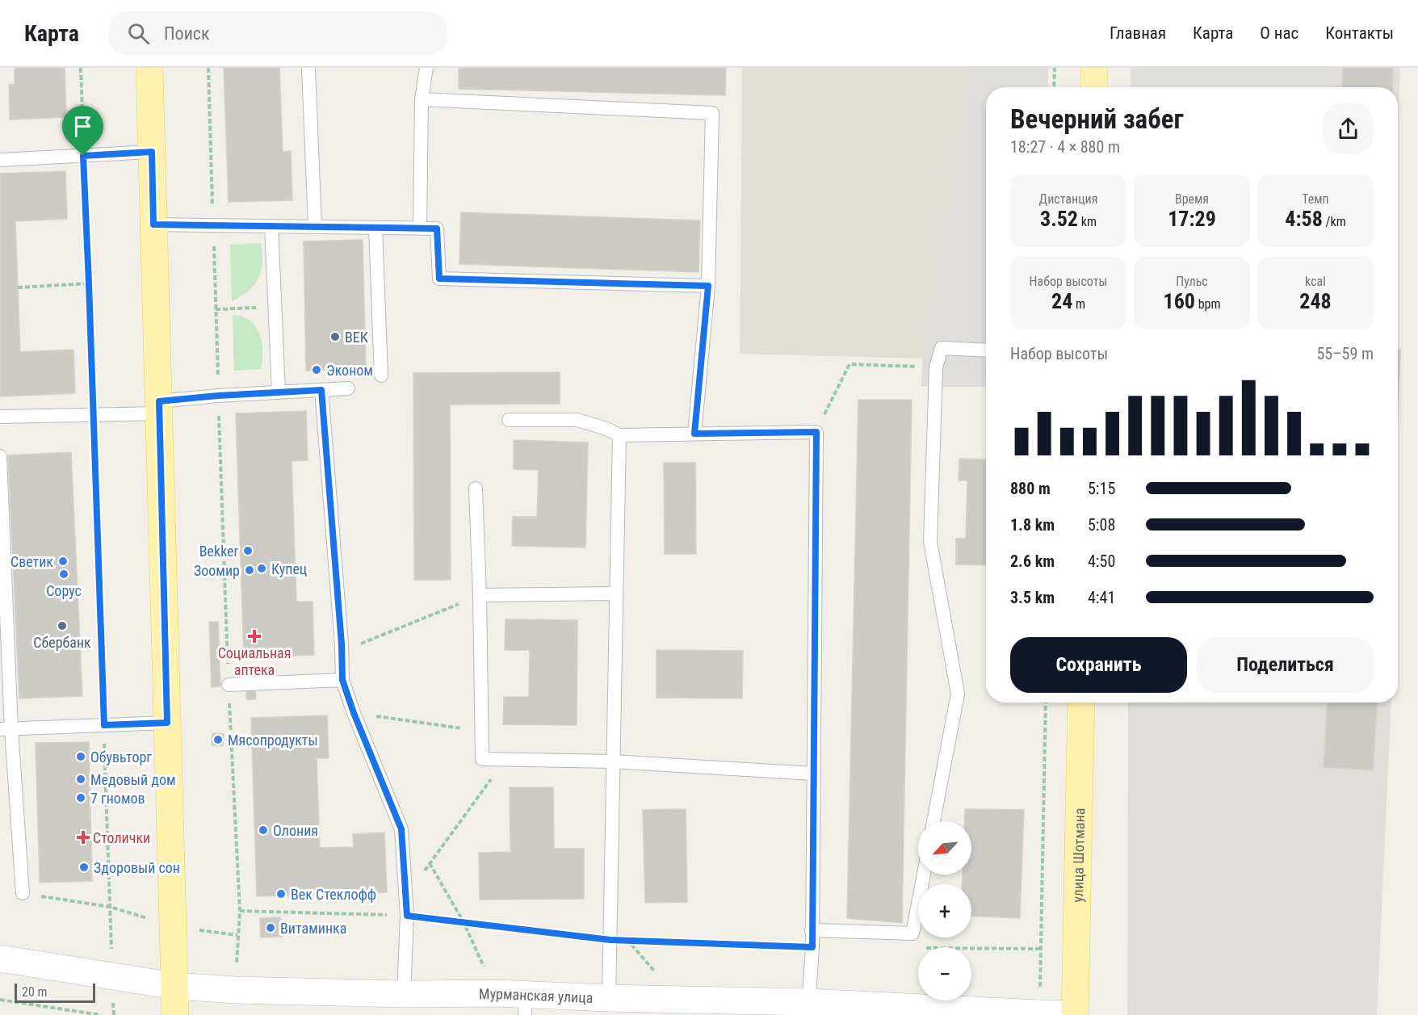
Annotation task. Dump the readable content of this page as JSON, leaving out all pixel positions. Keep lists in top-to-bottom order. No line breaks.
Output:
{"streets":{"main road":["улица Шотмана"],"street":["Мурманская улица"]},"crossings":[["улица Шотмана","Мурманская улица"]],"places":{"other":["ВЕК","Эконом","Bekker","Светик","Купец","Зоомир","Сорус","Сбербанк","Мясопродукты","Обувьторг","Медовый дом","7 гномов","Олония","Здоровый сон","Век Стеклофф","Витаминка"],"health":["Социальная аптека","Столички"]},"scale_bar":"20 m","north":"bottom left","page":{"header":"Карта","search":"Поиск","nav":["Главная","Карта","О нас","Контакты"],"heading":["Вечерний забег","18:27 · 4 × 880 m"],"stats":[["Дистанция","3.52 km"],["Время","17:29"],["Темп","4:58 /km"],["Набор высоты","24 m"],["Пульс","160 bpm"],["kcal","248"]],"chart":["Набор высоты","55–59 m"],"list":[{"name":"880 m","note":"5:15"},{"name":"1.8 km","note":"5:08"},{"name":"2.6 km","note":"4:50"},{"name":"3.5 km","note":"4:41"}],"buttons":["Сохранить","Поделиться"],"map_buttons":["+","−"],"scale":"20 m"}}
